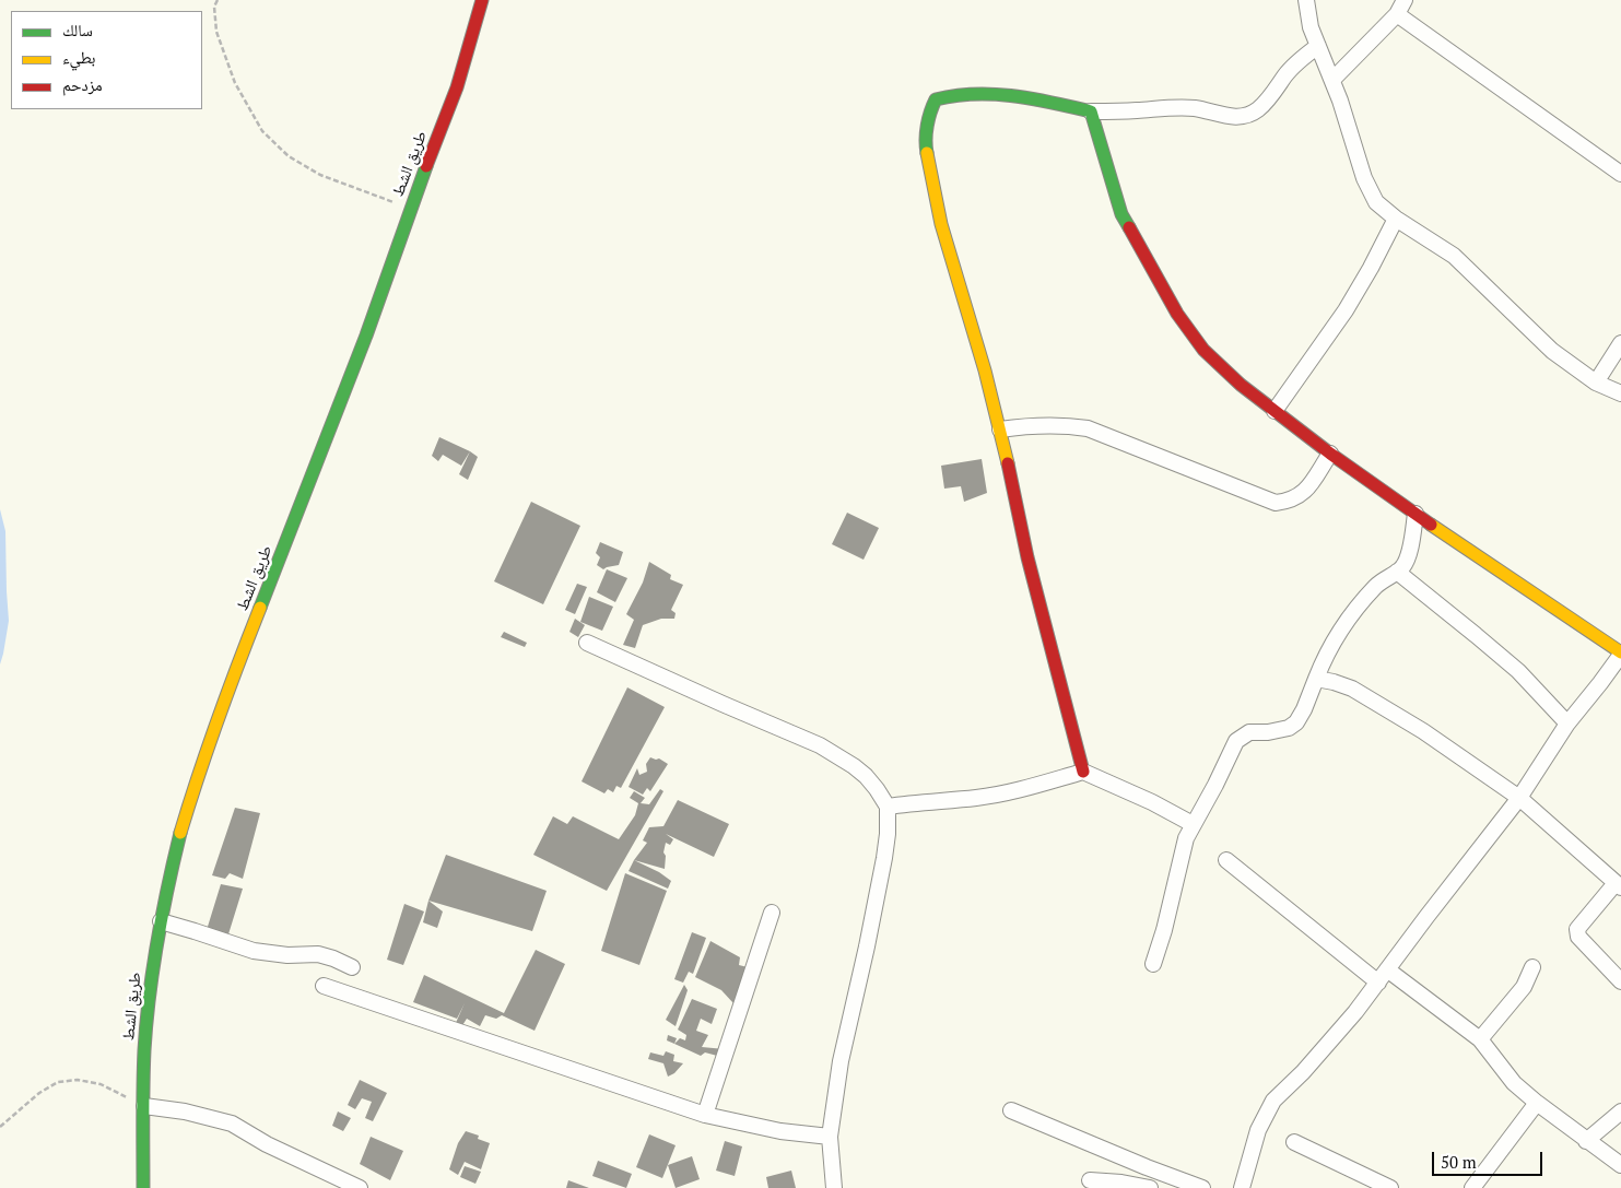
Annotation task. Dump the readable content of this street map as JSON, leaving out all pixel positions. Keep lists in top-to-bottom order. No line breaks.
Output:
{"streets":{"street":["طريق الشط"]},"legend":["سالك","بطيء","مزدحم"],"scale_bar":"50 m"}
